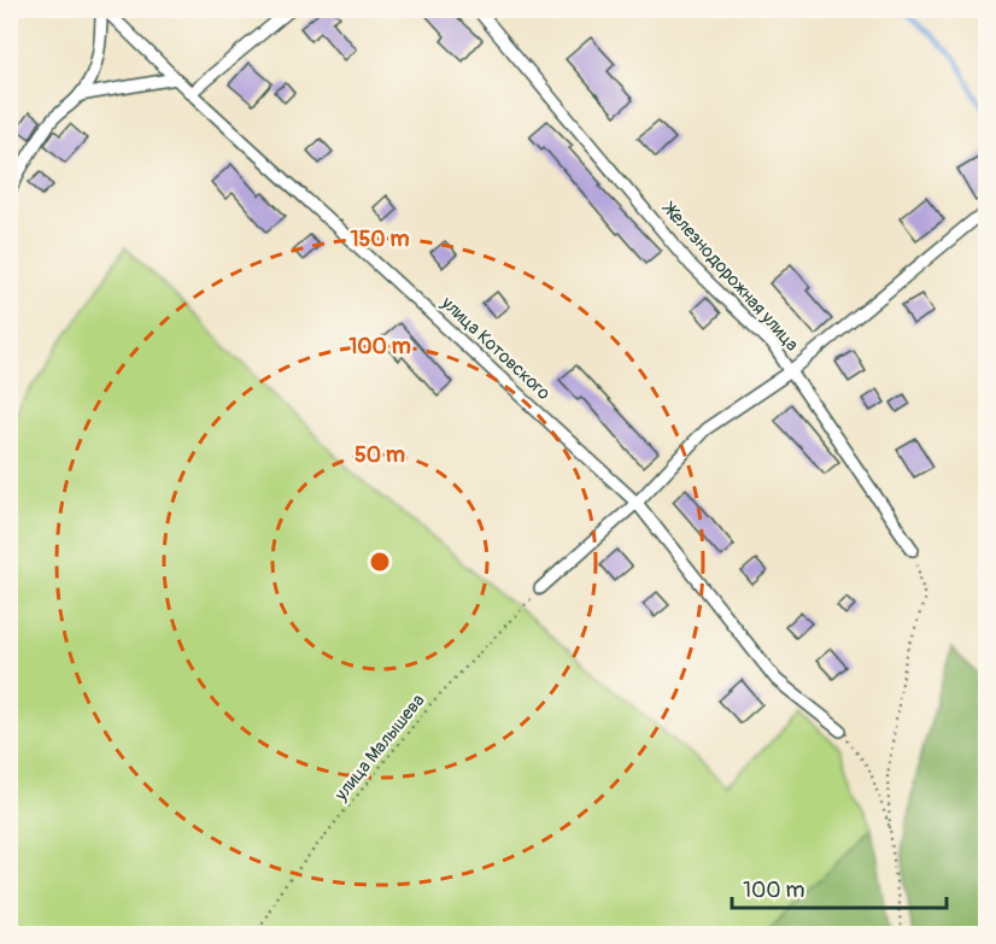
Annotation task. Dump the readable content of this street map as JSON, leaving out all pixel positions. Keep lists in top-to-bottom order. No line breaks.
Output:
{"streets":{"street":["Железнодорожная улица","улица Котовского"],"path":["улица Малышева"]},"scale_bar":"100 m","rings":["150 m","100 m","50 m"]}
